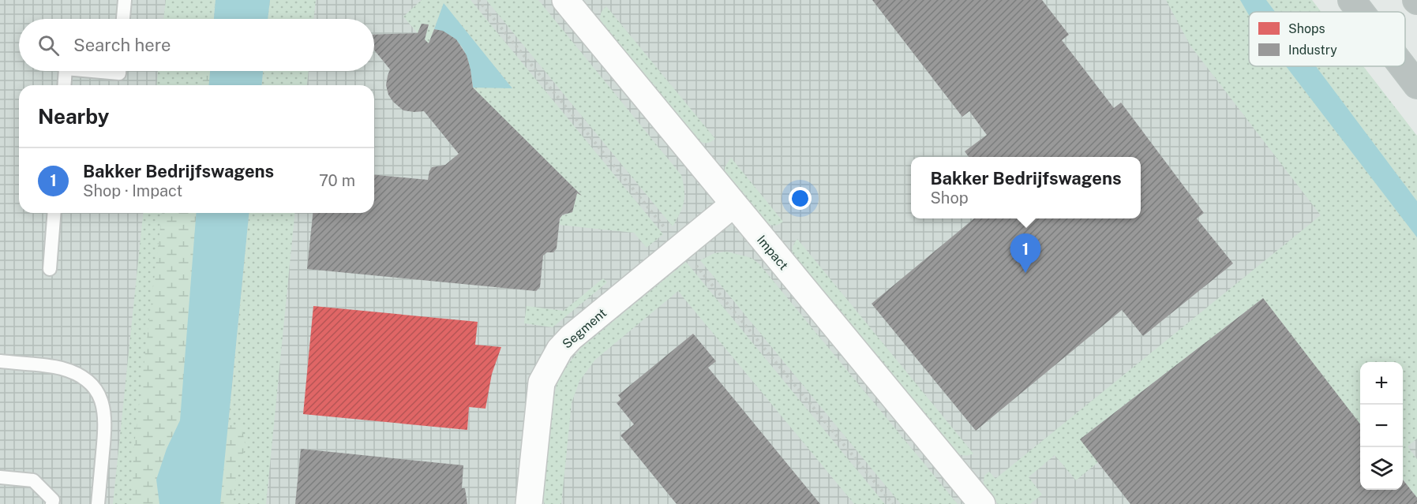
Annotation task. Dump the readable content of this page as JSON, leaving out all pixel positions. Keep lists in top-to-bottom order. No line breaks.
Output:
{"streets":{"street":["Impact","Segment"]},"crossings":[["Impact","Segment"]],"legend":["Shops","Industry"],"page":{"search":"Search here","heading":"Nearby","list":[{"mark":"1","name":"Bakker Bedrijfswagens","note":"Shop · Impact","value":"70 m"}],"popup":["Bakker Bedrijfswagens","Shop"],"pins":"1","map_buttons":["+","−"]}}
